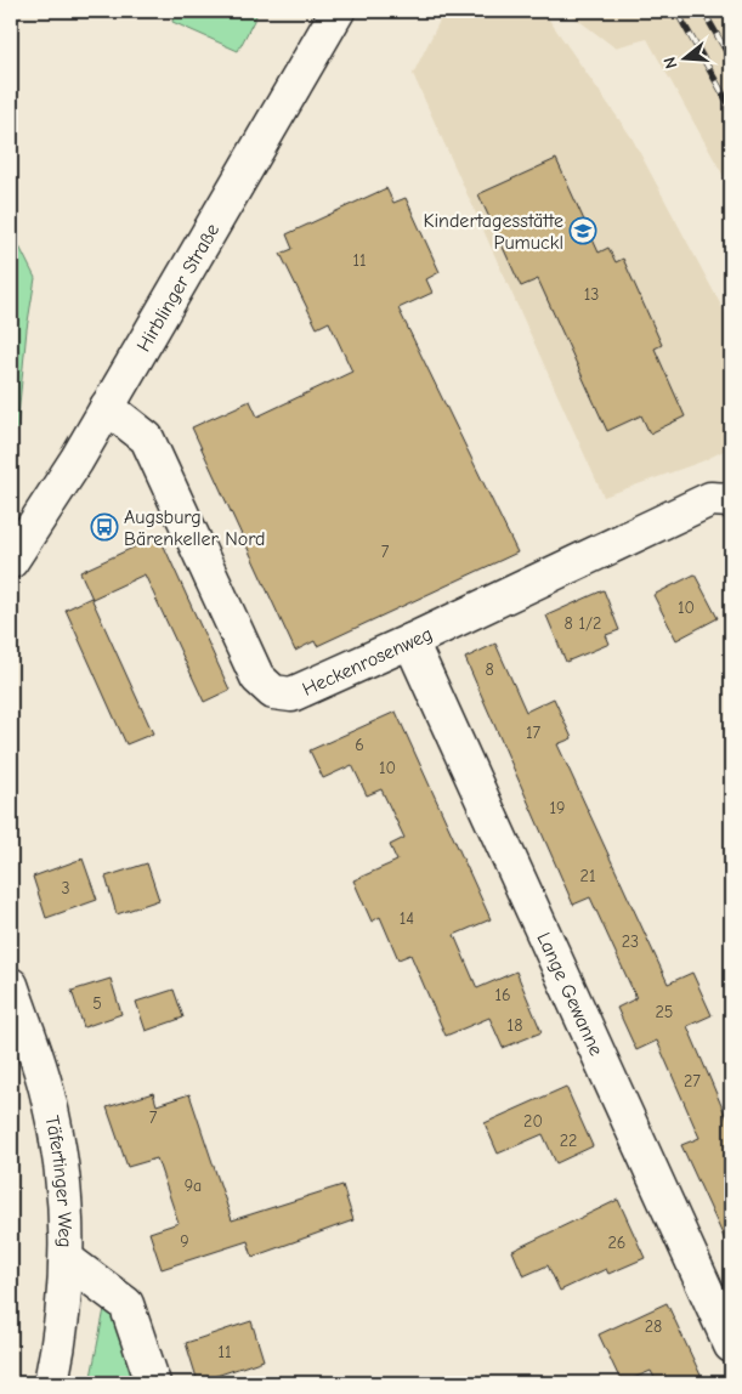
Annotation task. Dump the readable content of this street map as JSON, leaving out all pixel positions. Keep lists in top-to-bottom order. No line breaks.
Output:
{"streets":{"street":["Hirblinger Straße","Heckenrosenweg","Lange Gewanne","Täfertinger Weg"]},"crossings":[["Hirblinger Straße","Heckenrosenweg"],["Heckenrosenweg","Lange Gewanne"]],"places":{"school or university":["Kindertagesstätte Pumuckl"],"bus stop":["Augsburg Bärenkeller Nord"]},"house_numbers":["11","13","7","10","8 1/2","8","17","6","10","19","21","3","14","23","16","5","25","18","27","7","20","22","9a","9","26","28","11"],"north":"left"}
